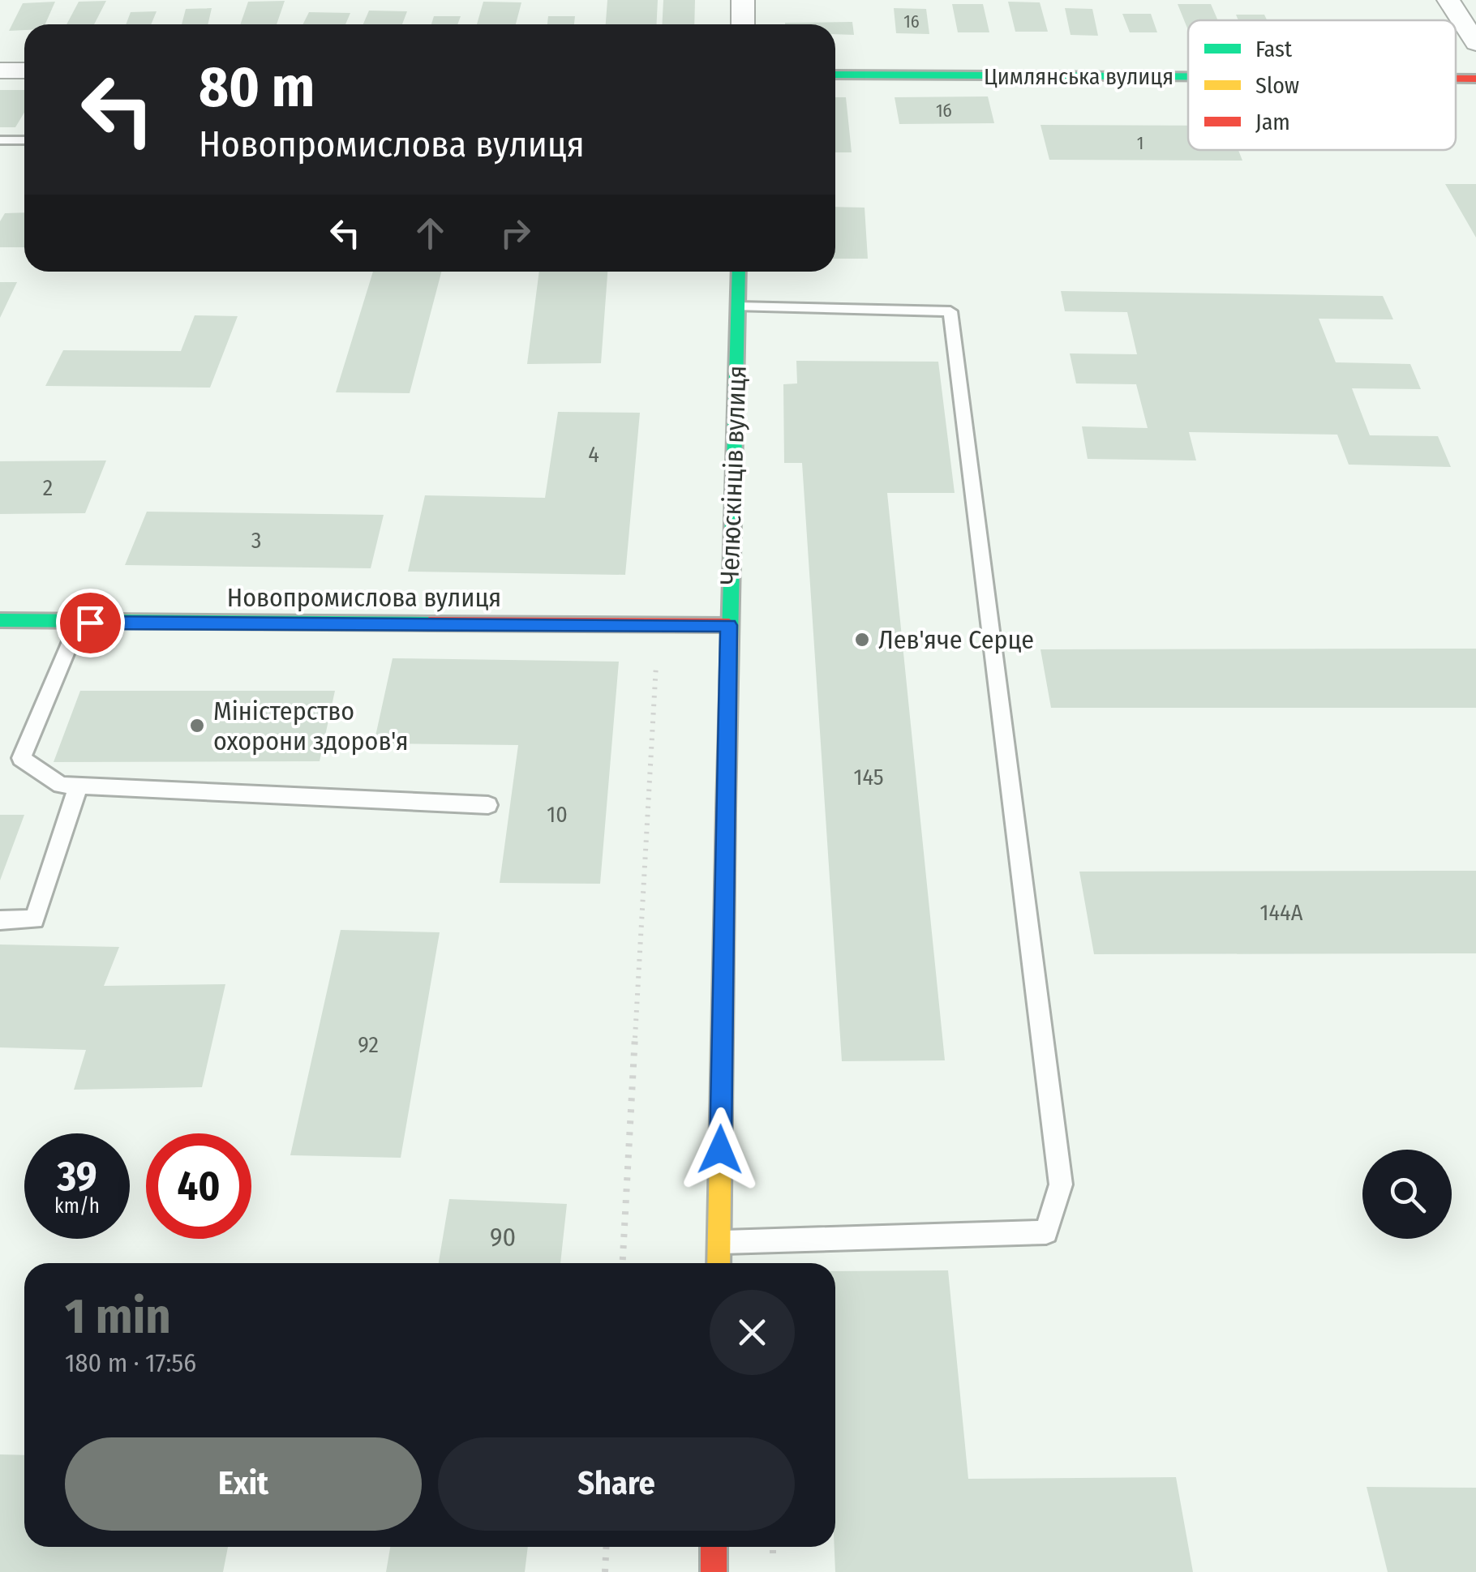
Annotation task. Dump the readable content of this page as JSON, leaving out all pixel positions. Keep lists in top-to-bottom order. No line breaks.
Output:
{"streets":{"street":["Цимлянська вулиця","Челюскінців вулиця","Новопромислова вулиця"]},"crossings":[["Челюскінців вулиця","Новопромислова вулиця"]],"places":["Лев'яче Серце","Міністерство охорони здоров'я"],"house_numbers":["16","1б","1","4","2","3","145","10","144А","92","90"],"legend":["Fast","Slow","Jam"],"page":{"turn":["80 m","Новопромислова вулиця"],"speed":"39 km/h","limit":"40","heading":["1 min","180 m · 17:56"],"buttons":["Exit","Share"]}}
